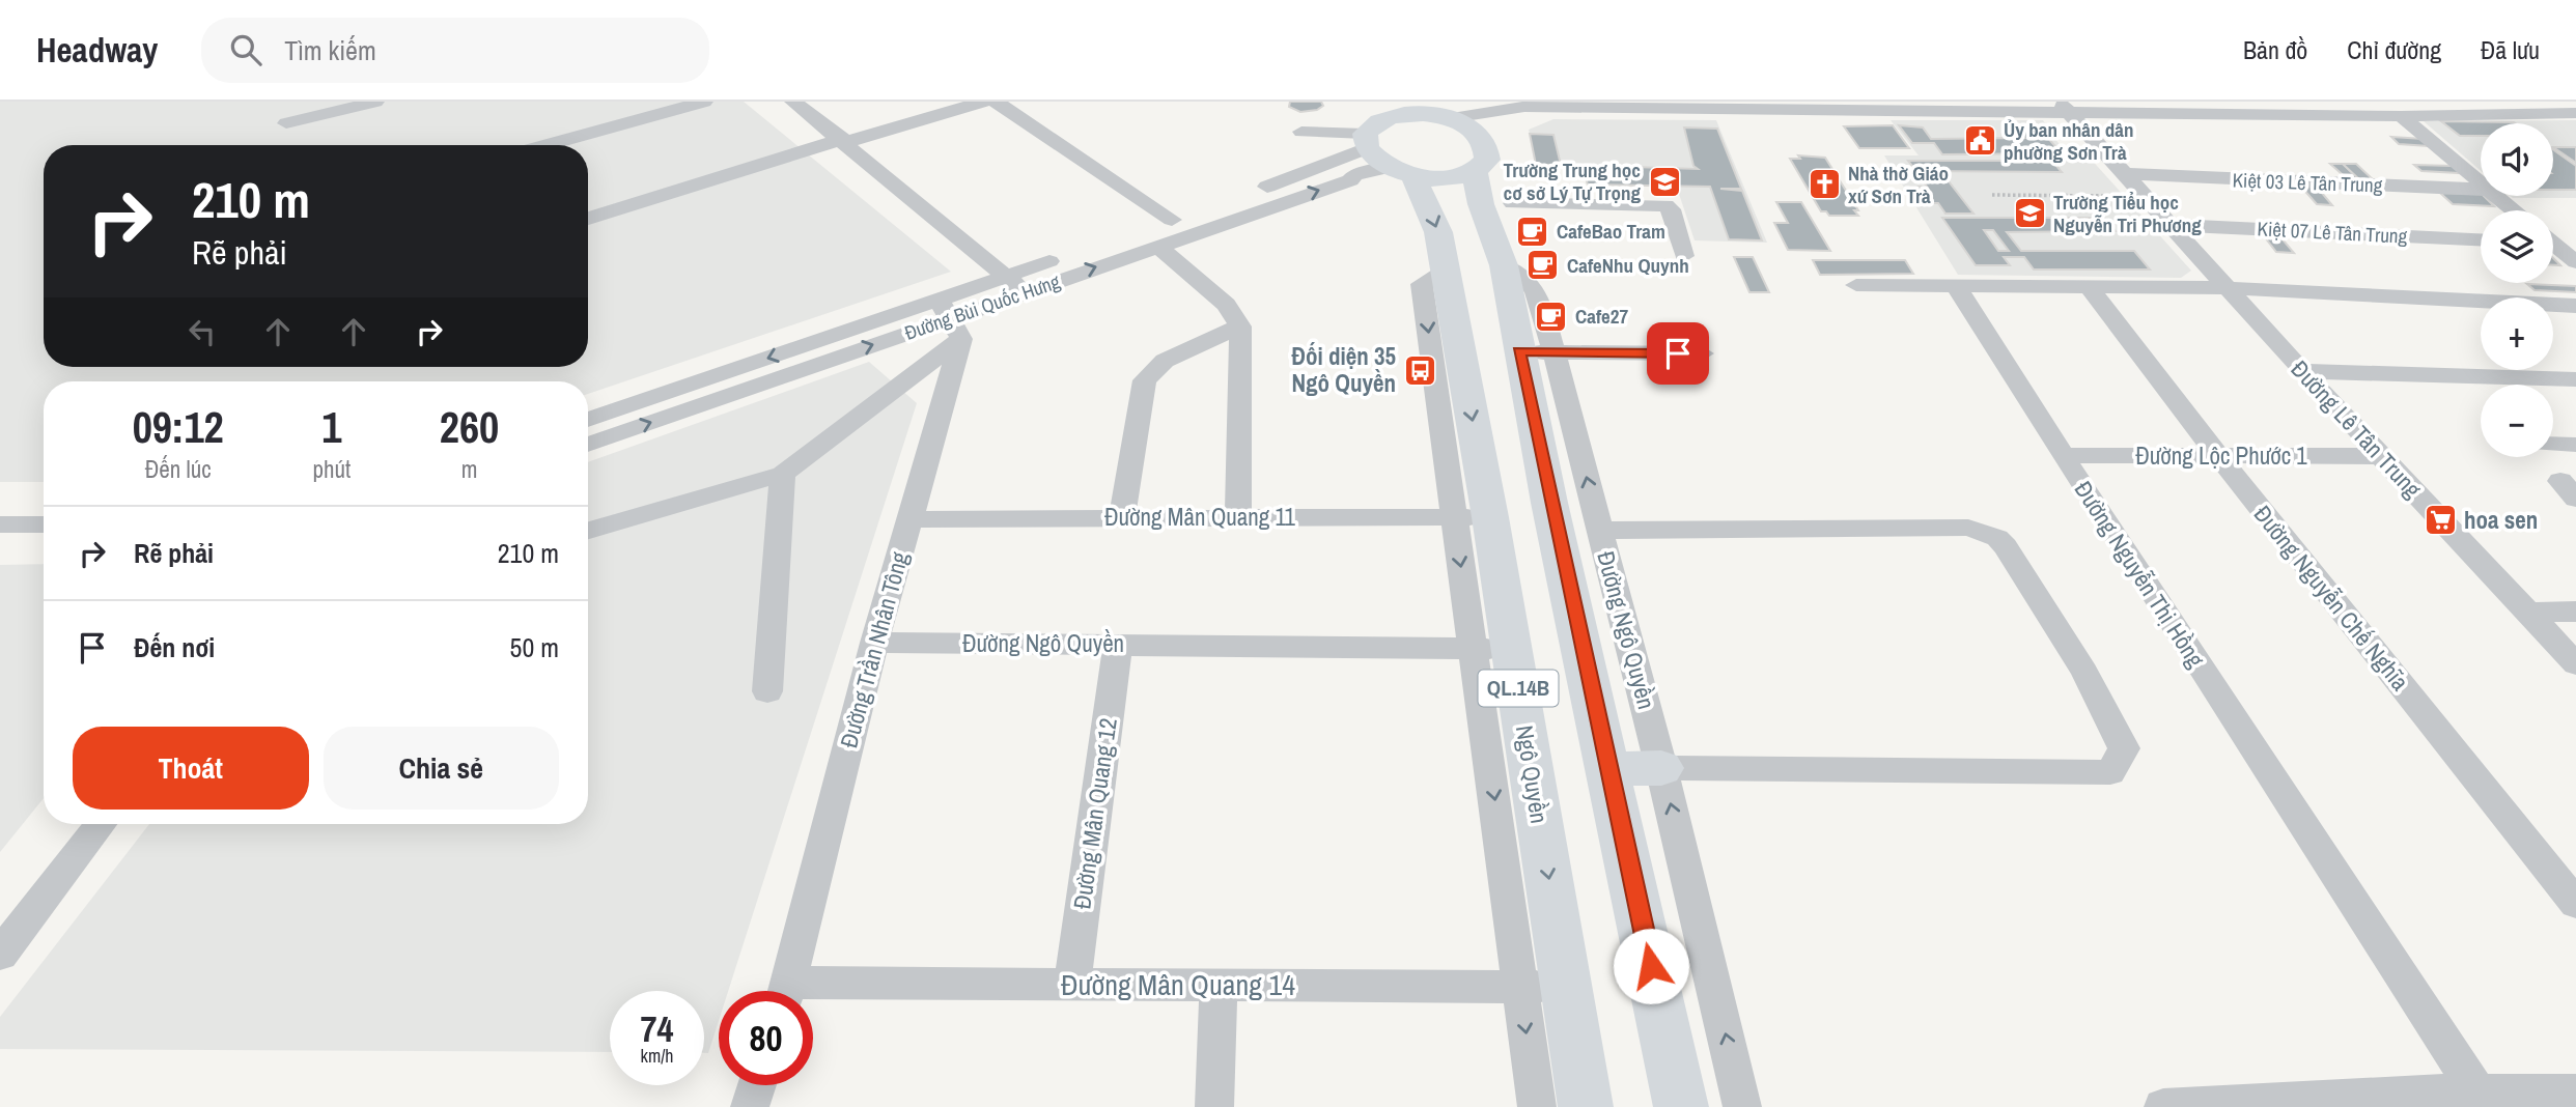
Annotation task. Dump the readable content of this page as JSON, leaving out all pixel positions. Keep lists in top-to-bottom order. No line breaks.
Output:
{"streets":{"highway":["QL.14B","Ngô Quyền"],"street":["Kiệt 03 Lê Tân Trung","Kiệt 07 Lê Tân Trung","Đường Bùi Quốc Hưng","Đường Lê Tân Trung","Đường Lộc Phước 1","Đường Mân Quang 11","Đường Nguyễn Thị Hồng","Đường Nguyễn Chế Nghĩa","Đường Ngô Quyền","Đường Trần Nhân Tông","Đường Mân Quang 12","Đường Mân Quang 14"]},"crossings":[["Kiệt 03 Lê Tân Trung","Đường Lê Tân Trung"],["Kiệt 07 Lê Tân Trung","Đường Lê Tân Trung"],["Đường Bùi Quốc Hưng","Đường Trần Nhân Tông"],["Đường Lê Tân Trung","Đường Lộc Phước 1"],["Đường Lộc Phước 1","Đường Nguyễn Thị Hồng"],["Đường Lộc Phước 1","Đường Nguyễn Chế Nghĩa"],["Đường Mân Quang 11","Đường Trần Nhân Tông"],["Đường Mân Quang 11","Ngô Quyền"],["Đường Ngô Quyền","Đường Trần Nhân Tông"],["Đường Ngô Quyền","QL.14B"],["Đường Ngô Quyền","Ngô Quyền"],["Đường Ngô Quyền","Đường Mân Quang 12"],["Ngô Quyền","Đường Mân Quang 14"],["Đường Mân Quang 12","Đường Mân Quang 14"]],"places":{"public building":["Ủy ban nhân dân phường Sơn Trà"],"school or university":["Trường Trung học cơ sở Lý Tự Trọng","Trường Tiểu học Nguyễn Tri Phương"],"church":["Nhà thờ Giáo xứ Sơn Trà"],"cafe":["CafeBao Tram","CafeNhu Quynh","Cafe27"],"bus stop":["Đối diện 35 Ngô Quyền"],"supermarket":["hoa sen"]},"page":{"header":"Headway","search":"Tìm kiếm","nav":["Bản đồ","Chỉ đường","Đã lưu"],"map_buttons":["+","−"],"turn":["210 m","Rẽ phải"],"eta":["09:12","Đến lúc","1","phút","260","m"],"list":[{"name":"Rẽ phải","value":"210 m"},{"name":"Đến nơi","value":"50 m"}],"buttons":["Thoát","Chia sẻ"],"speed":"74 km/h","limit":"80"}}
